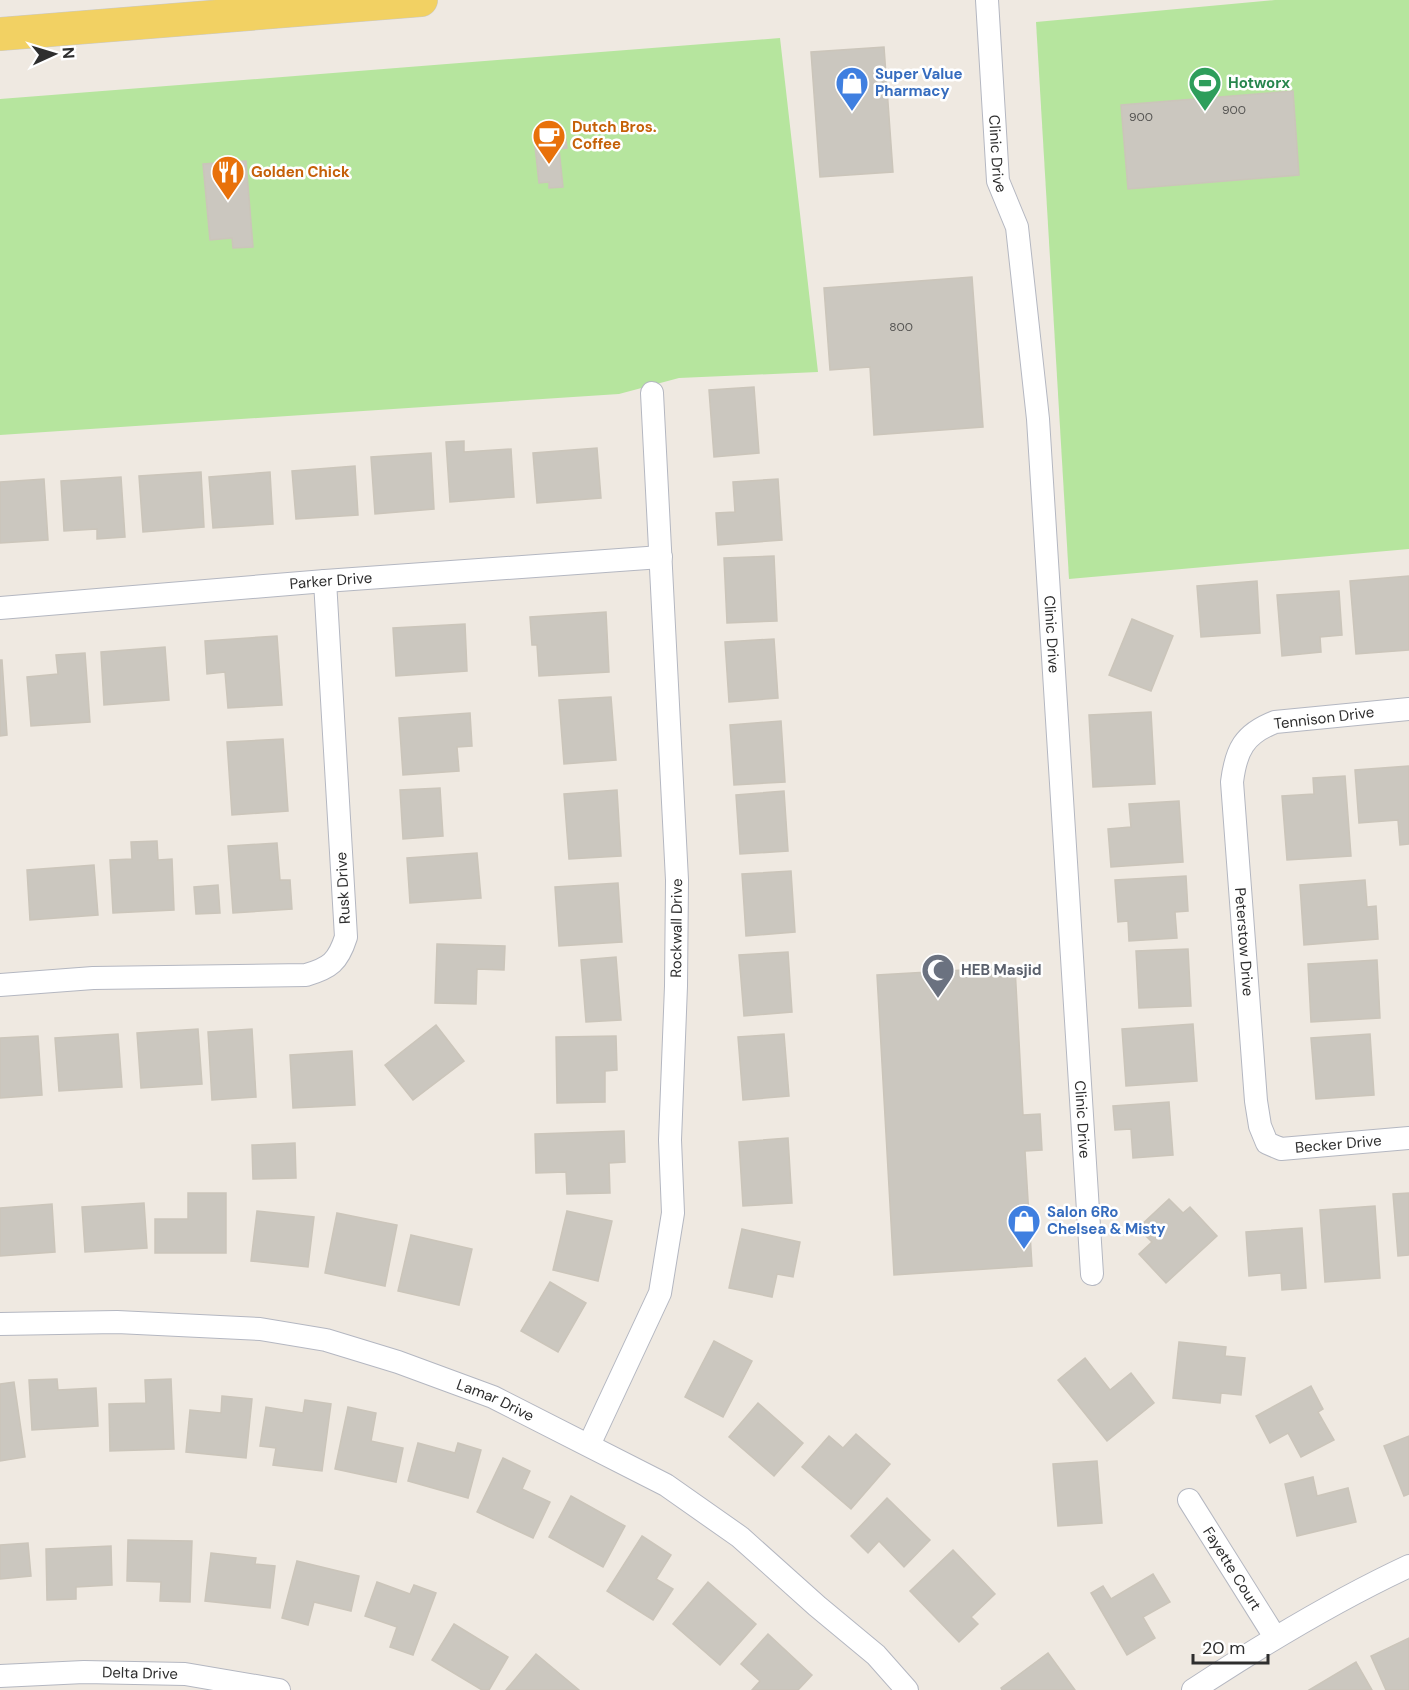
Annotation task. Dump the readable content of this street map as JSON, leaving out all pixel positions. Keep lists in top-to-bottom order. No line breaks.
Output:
{"streets":{"street":["Clinic Drive","Parker Drive","Tennison Drive","Rusk Drive","Rockwall Drive","Peterstow Drive","Becker Drive","Lamar Drive","Fayette Court","Delta Drive"]},"crossings":[["Parker Drive","Rusk Drive"],["Parker Drive","Rockwall Drive"],["Tennison Drive","Peterstow Drive"],["Rockwall Drive","Lamar Drive"],["Peterstow Drive","Becker Drive"]],"places":{"shop":["Super Value Pharmacy","Salon 6Ro Chelsea & Misty"],"sports":["Hotworx"],"cafe":["Dutch Bros. Coffee"],"restaurant":["Golden Chick"],"mosque":["HEB Masjid"]},"house_numbers":["900","900","800"],"scale_bar":"20 m","north":"right"}
